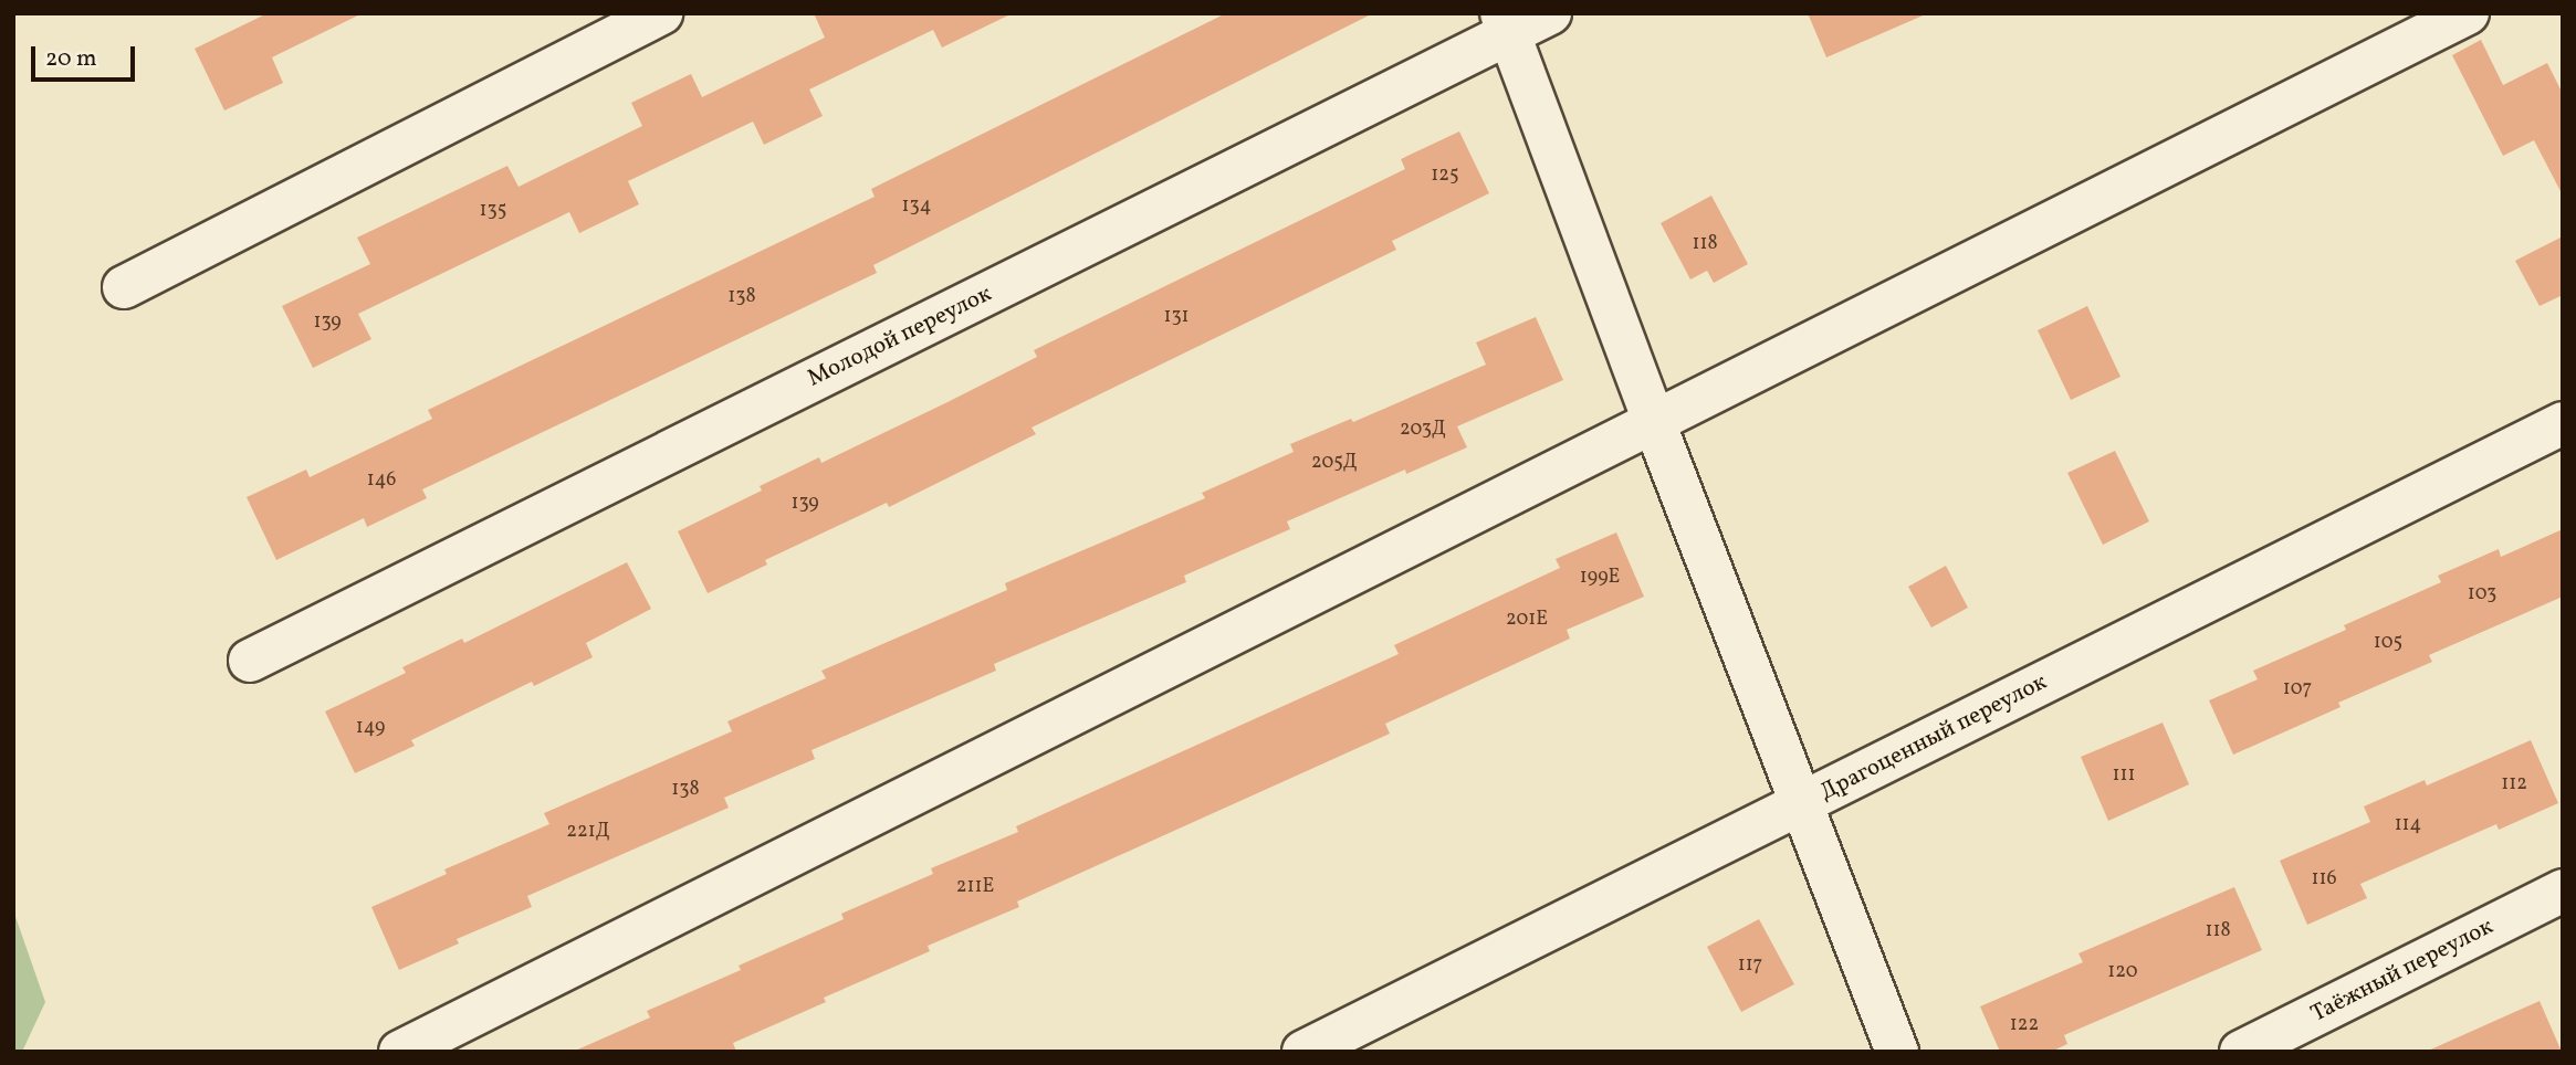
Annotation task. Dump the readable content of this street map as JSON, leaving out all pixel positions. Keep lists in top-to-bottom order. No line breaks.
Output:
{"streets":{"street":["Молодой переулок","Драгоценный переулок","Таёжный переулок"]},"house_numbers":["125","134","135","118","138","131","139","203Д","205Д","146","139","199Е","103","201Е","105","107","149","111","112","138","114","221Д","116","211Е","118","117","120","122"],"scale_bar":"20 m"}
